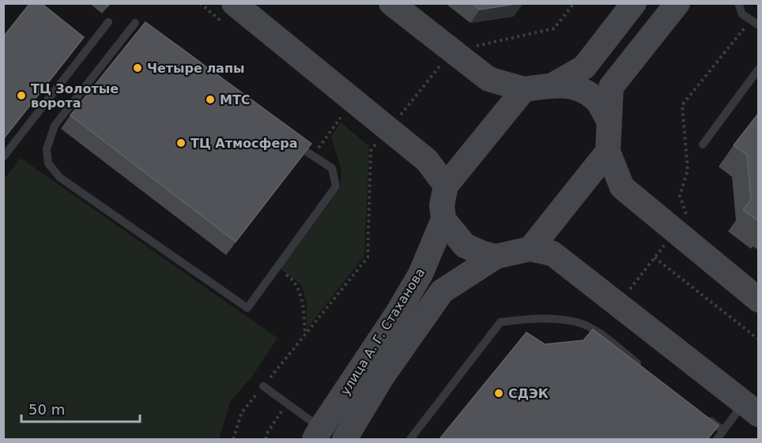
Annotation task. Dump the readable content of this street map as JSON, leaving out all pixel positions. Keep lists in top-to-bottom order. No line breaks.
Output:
{"streets":{"main road":["улица А. Г. Стаханова"]},"places":["Четыре лапы","ТЦ Золотые ворота","МТС","ТЦ Атмосфера","СДЭК"],"scale_bar":"50 m"}
